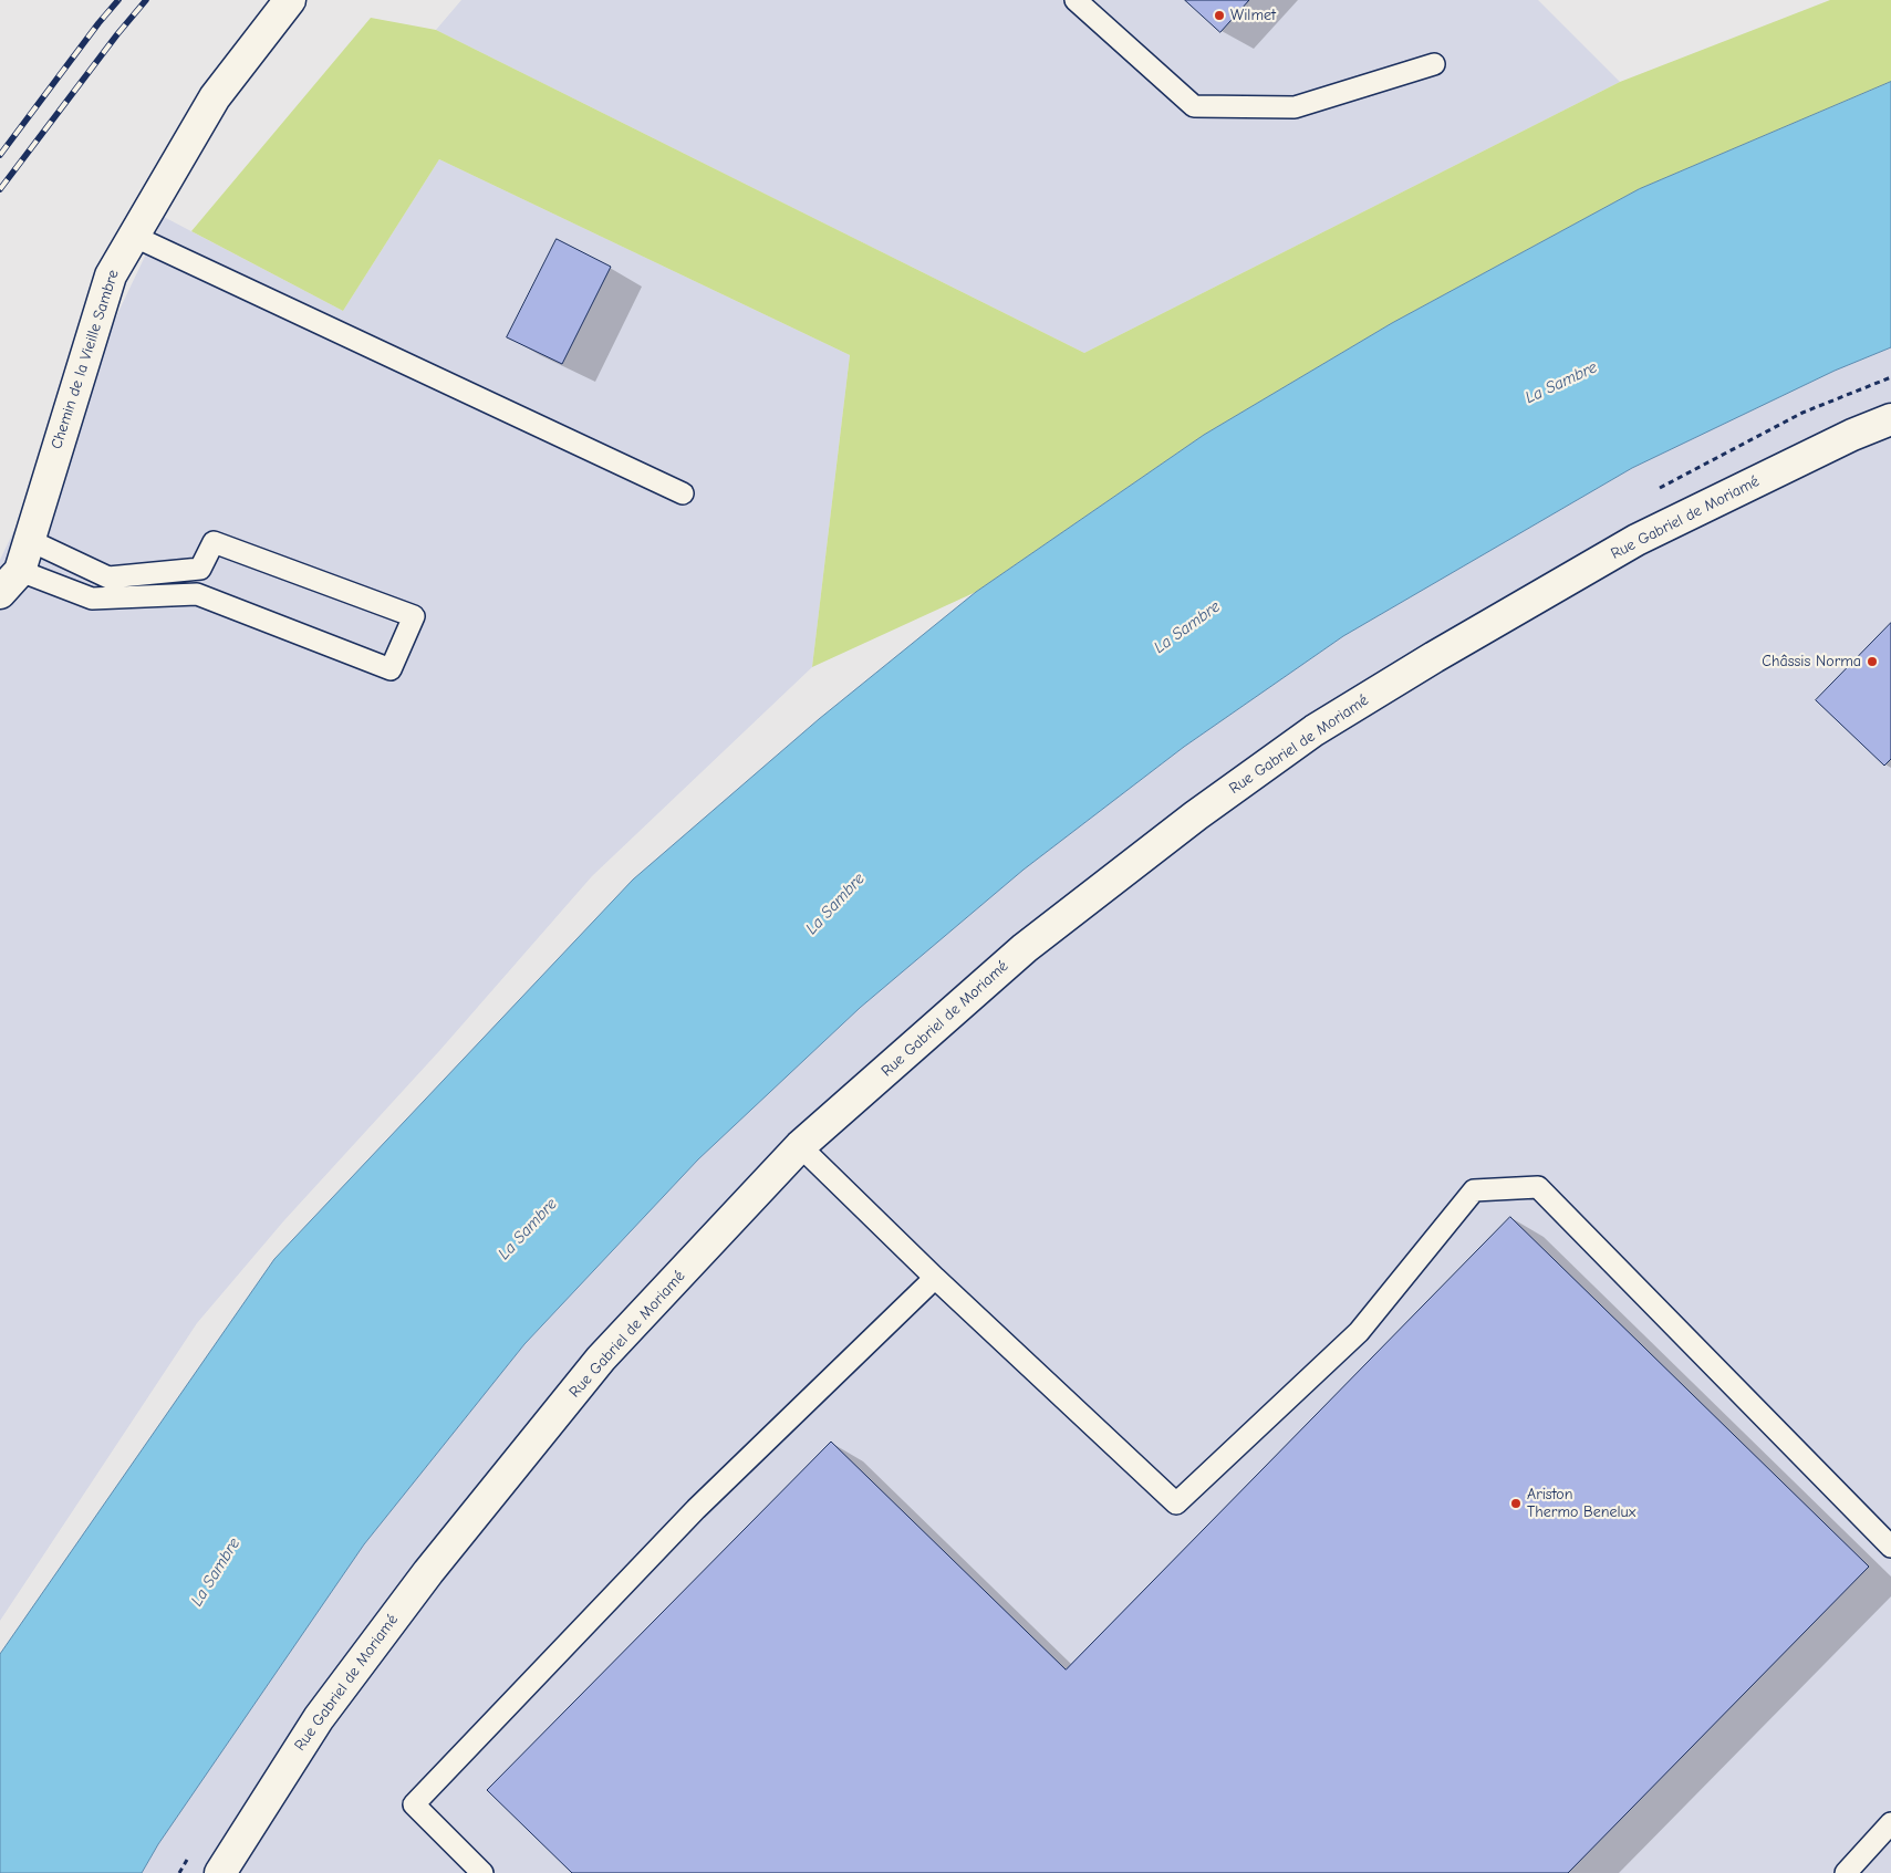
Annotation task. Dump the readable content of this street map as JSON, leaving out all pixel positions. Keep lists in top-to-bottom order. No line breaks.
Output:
{"streets":{"street":["Chemin de la Vieille Sambre","Rue Gabriel de Moriamé"]},"water":["La Sambre"],"places":["Wilmet","Châssis Norma","Ariston Thermo Benelux"]}
